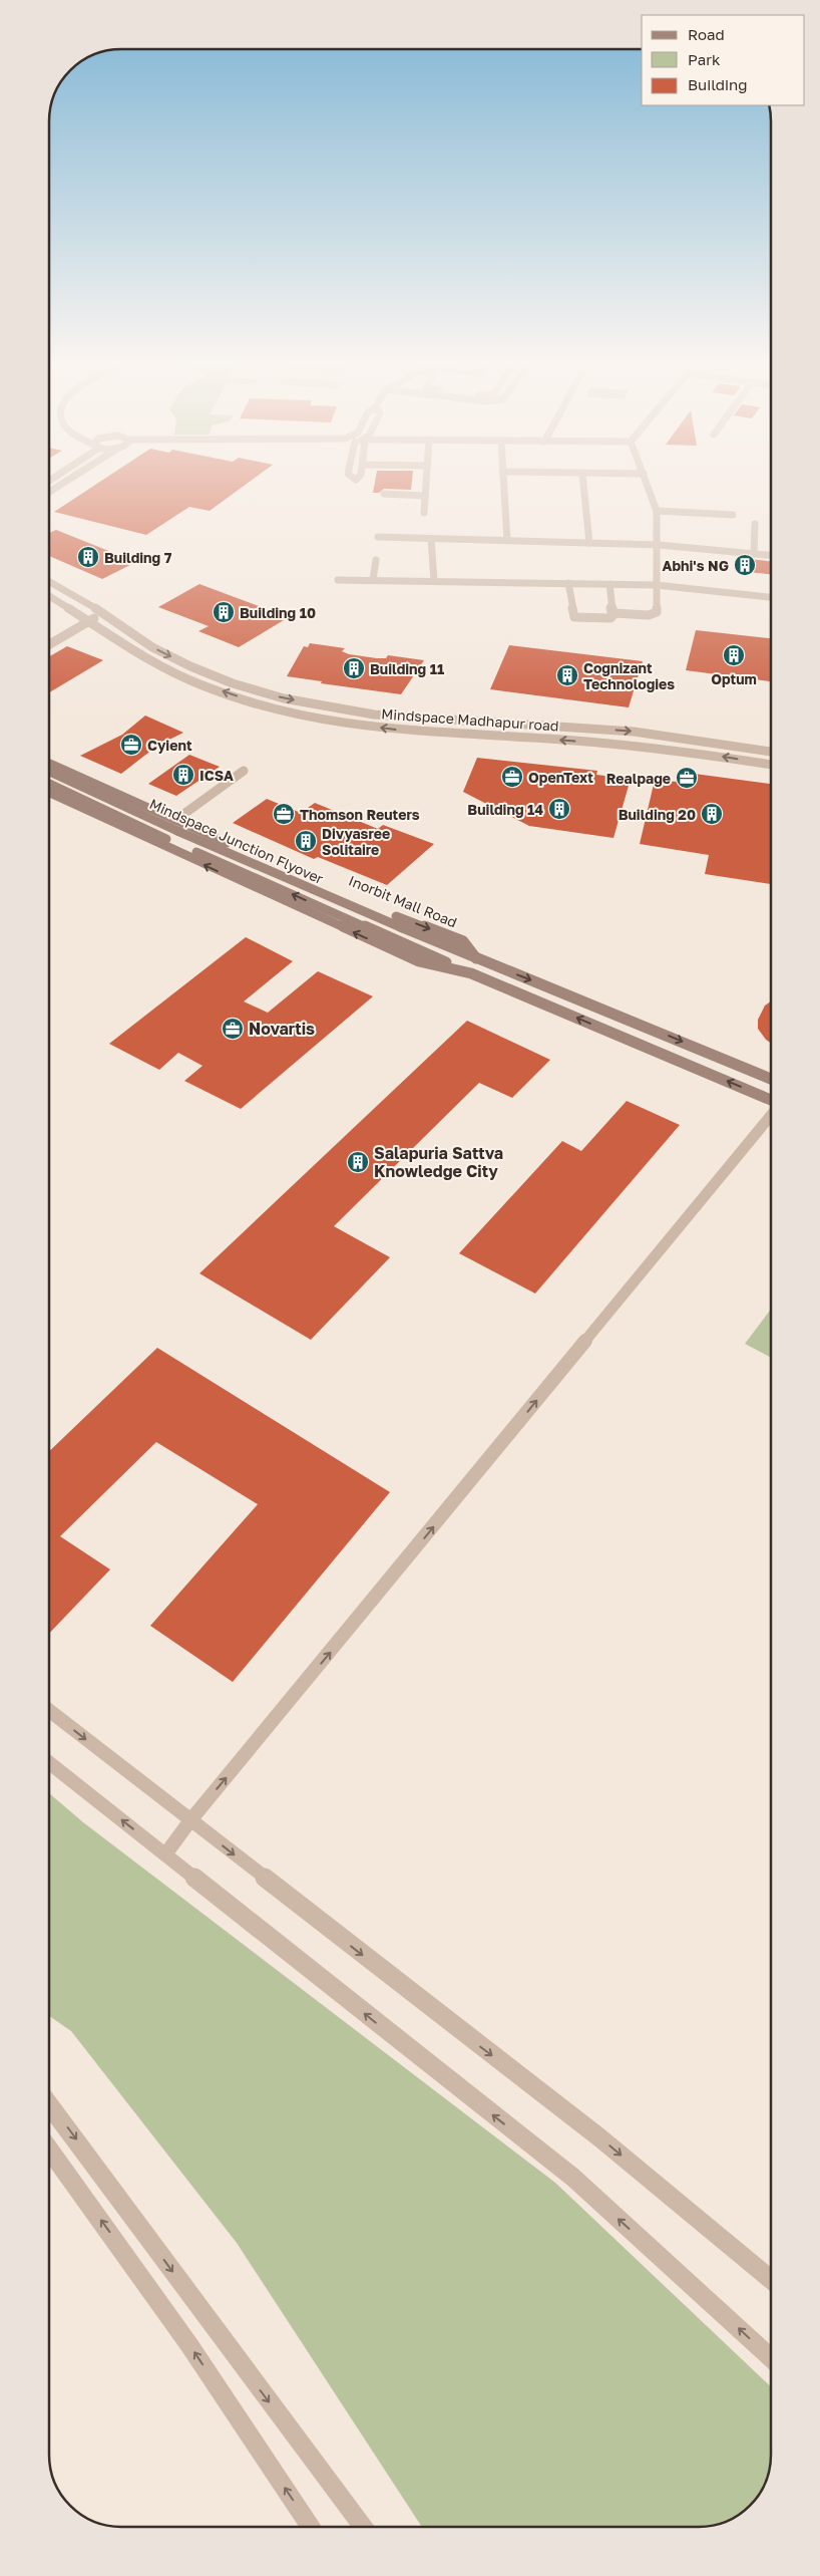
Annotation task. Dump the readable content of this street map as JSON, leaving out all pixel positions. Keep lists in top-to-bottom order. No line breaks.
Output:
{"streets":{"main road":["Mindspace Junction Flyover","Inorbit Mall Road"],"street":["Mindspace Madhapur road"]},"crossings":[["Mindspace Junction Flyover","Inorbit Mall Road"]],"places":{"building":["Building 7","Abhi's NG","Building 10","Optum","Building 11","Cognizant Technologies","ICSA","Building 14","Building 20","Divyasree Solitaire","Salapuria Sattva Knowledge City"],"office":["Cyient","OpenText","Realpage","Thomson Reuters","Novartis"]},"legend":["Road","Park","Building"]}
